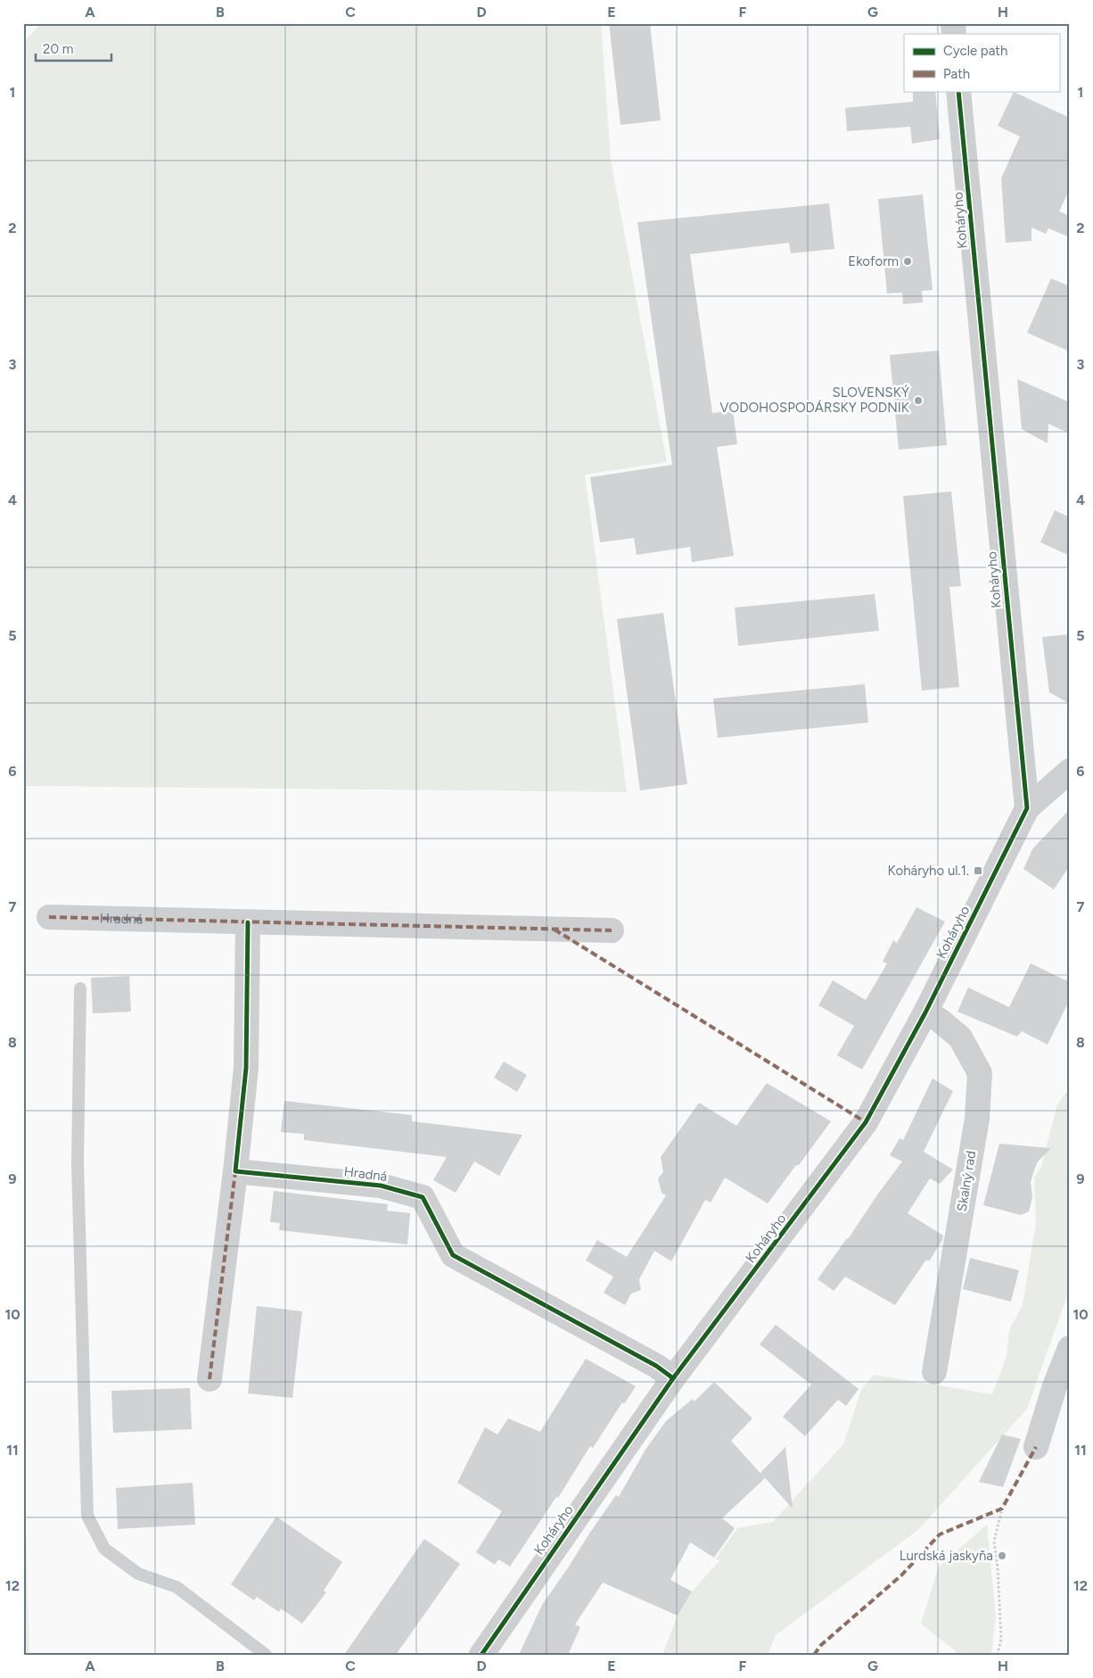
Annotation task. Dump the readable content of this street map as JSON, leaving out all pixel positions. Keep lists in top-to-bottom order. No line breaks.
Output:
{"streets":{"street":["Koháryho","Hradná","Skalný rad"]},"crossings":[["Koháryho","Hradná"],["Koháryho","Skalný rad"]],"places":{"other":["Ekoform","SLOVENSKÝ VODOHOSPODÁRSKY PODNIK","Lurdská jaskyňa"],"transit":["Koháryho ul.1."]},"legend":["Cycle path","Path"],"scale_bar":"20 m","grid":{"columns":["A","B","C","D","E","F","G","H"],"rows":["1","2","3","4","5","6","7","8","9","10","11","12"]}}
